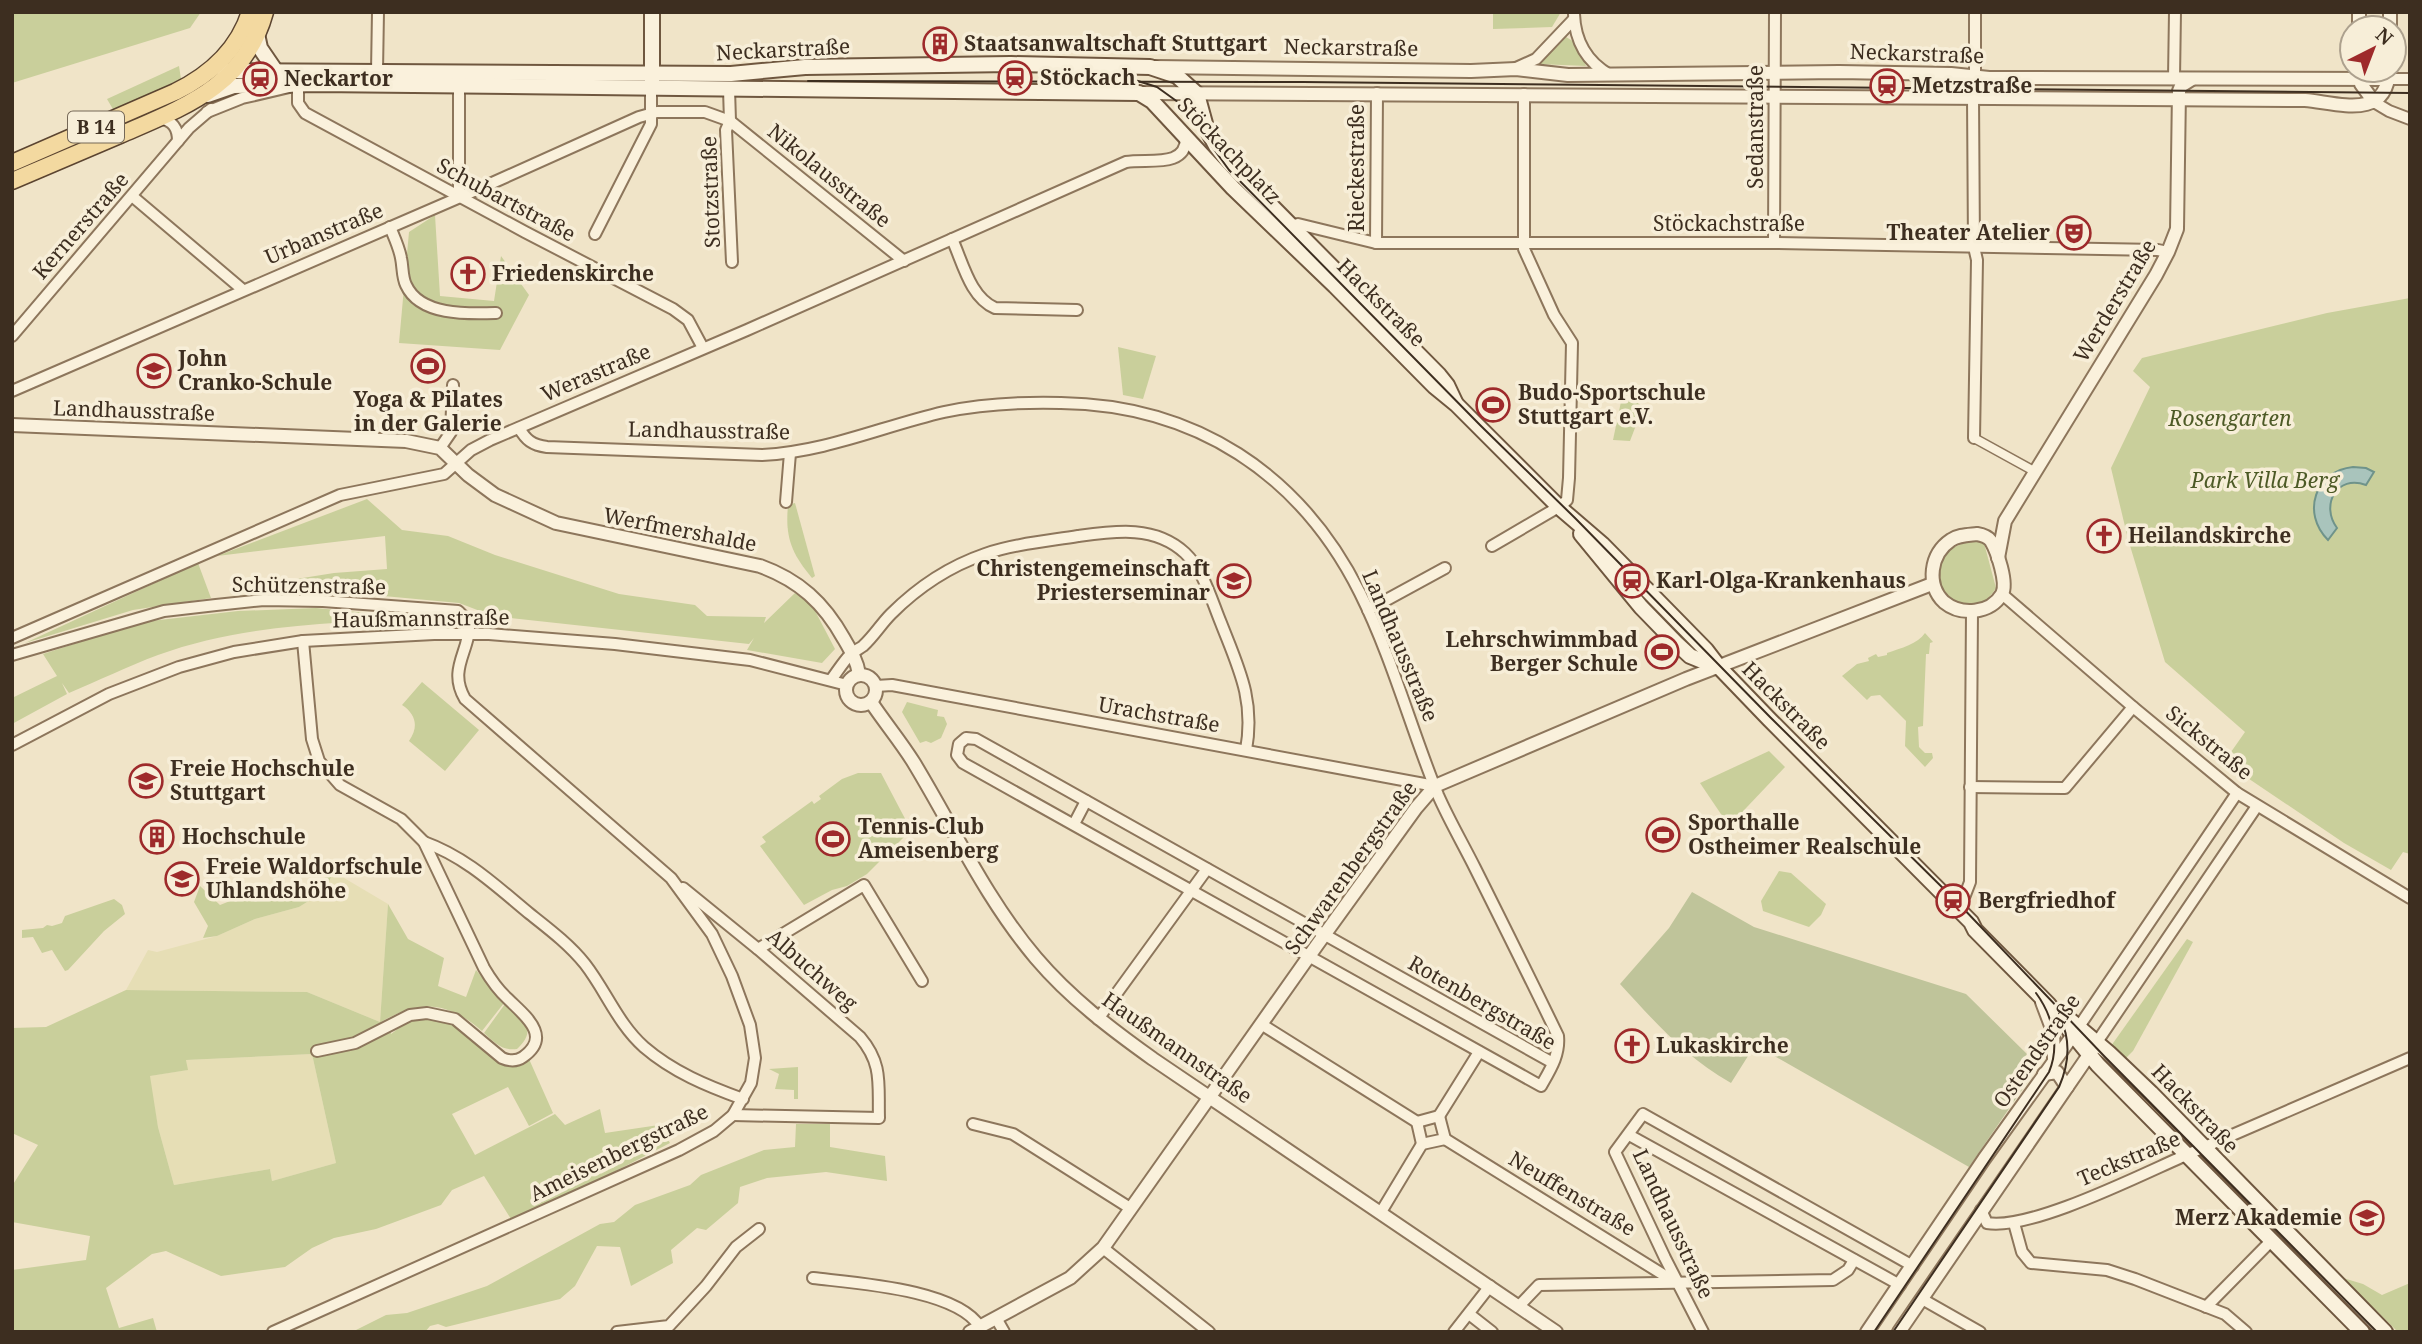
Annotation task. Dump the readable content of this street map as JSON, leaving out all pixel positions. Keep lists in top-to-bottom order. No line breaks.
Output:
{"streets":{"main road":["Neckarstraße","B 14","Stöckachplatz","Hackstraße"],"street":["Sedanstraße","Rieckestraße","Nikolausstraße","Stotzstraße","Schubartstraße","Stöckachstraße","Kernerstraße","Urbanstraße","Werderstraße","Werastraße","Landhausstraße","Werfmershalde","Schützenstraße","Haußmannstraße","Urachstraße","Sickstraße","Schwarenbergstraße","Albuchweg","Rotenbergstraße","Ostendstraße","Ameisenbergstraße","Teckstraße","Neuffenstraße"]},"crossings":[["Neckarstraße","B 14"],["Neckarstraße","Sedanstraße"],["Neckarstraße","Stöckachplatz"],["Neckarstraße","Rieckestraße"],["Neckarstraße","Nikolausstraße"],["Neckarstraße","Stotzstraße"],["Neckarstraße","Schubartstraße"],["Neckarstraße","Kernerstraße"],["Neckarstraße","Urbanstraße"],["Neckarstraße","Werderstraße"],["Neckarstraße","Hackstraße"],["B 14","Kernerstraße"],["Sedanstraße","Stöckachstraße"],["Stöckachplatz","Stöckachstraße"],["Stöckachplatz","Hackstraße"],["Stöckachplatz","Werastraße"],["Rieckestraße","Stöckachstraße"],["Nikolausstraße","Stotzstraße"],["Nikolausstraße","Werastraße"],["Schubartstraße","Kernerstraße"],["Schubartstraße","Urbanstraße"],["Schubartstraße","Werastraße"],["Stöckachstraße","Werderstraße"],["Stöckachstraße","Hackstraße"],["Werderstraße","Sickstraße"],["Werderstraße","Schwarenbergstraße"],["Hackstraße","Schwarenbergstraße"],["Hackstraße","Ostendstraße"],["Hackstraße","Teckstraße"],["Werastraße","Landhausstraße"],["Werastraße","Werfmershalde"],["Landhausstraße","Urachstraße"],["Landhausstraße","Schwarenbergstraße"],["Landhausstraße","Rotenbergstraße"],["Landhausstraße","Neuffenstraße"],["Werfmershalde","Haußmannstraße"],["Werfmershalde","Urachstraße"],["Schützenstraße","Haußmannstraße"],["Schützenstraße","Ameisenbergstraße"],["Haußmannstraße","Urachstraße"],["Haußmannstraße","Schwarenbergstraße"],["Haußmannstraße","Ameisenbergstraße"],["Urachstraße","Schwarenbergstraße"],["Sickstraße","Schwarenbergstraße"],["Sickstraße","Ostendstraße"],["Schwarenbergstraße","Rotenbergstraße"],["Albuchweg","Ameisenbergstraße"]],"parks":["Rosengarten","Park Villa Berg"],"places":{"building":["Staatsanwaltschaft Stuttgart","Hochschule"],"station":["Stöckach","Neckartor","Metzstraße","Karl-Olga-Krankenhaus","Bergfriedhof"],"theatre":["Theater Atelier"],"church":["Friedenskirche","Heilandskirche","Lukaskirche"],"sports":["Yoga & Pilates in der Galerie","Budo-Sportschule Stuttgart e.V.","Lehrschwimmbad Berger Schule","Sporthalle Ostheimer Realschule","Tennis-Club Ameisenberg"],"school or university":["John Cranko-Schule","Christengemeinschaft Priesterseminar","Freie Hochschule Stuttgart","Freie Waldorfschule Uhlandshöhe","Merz Akademie"]},"north":"top right"}
